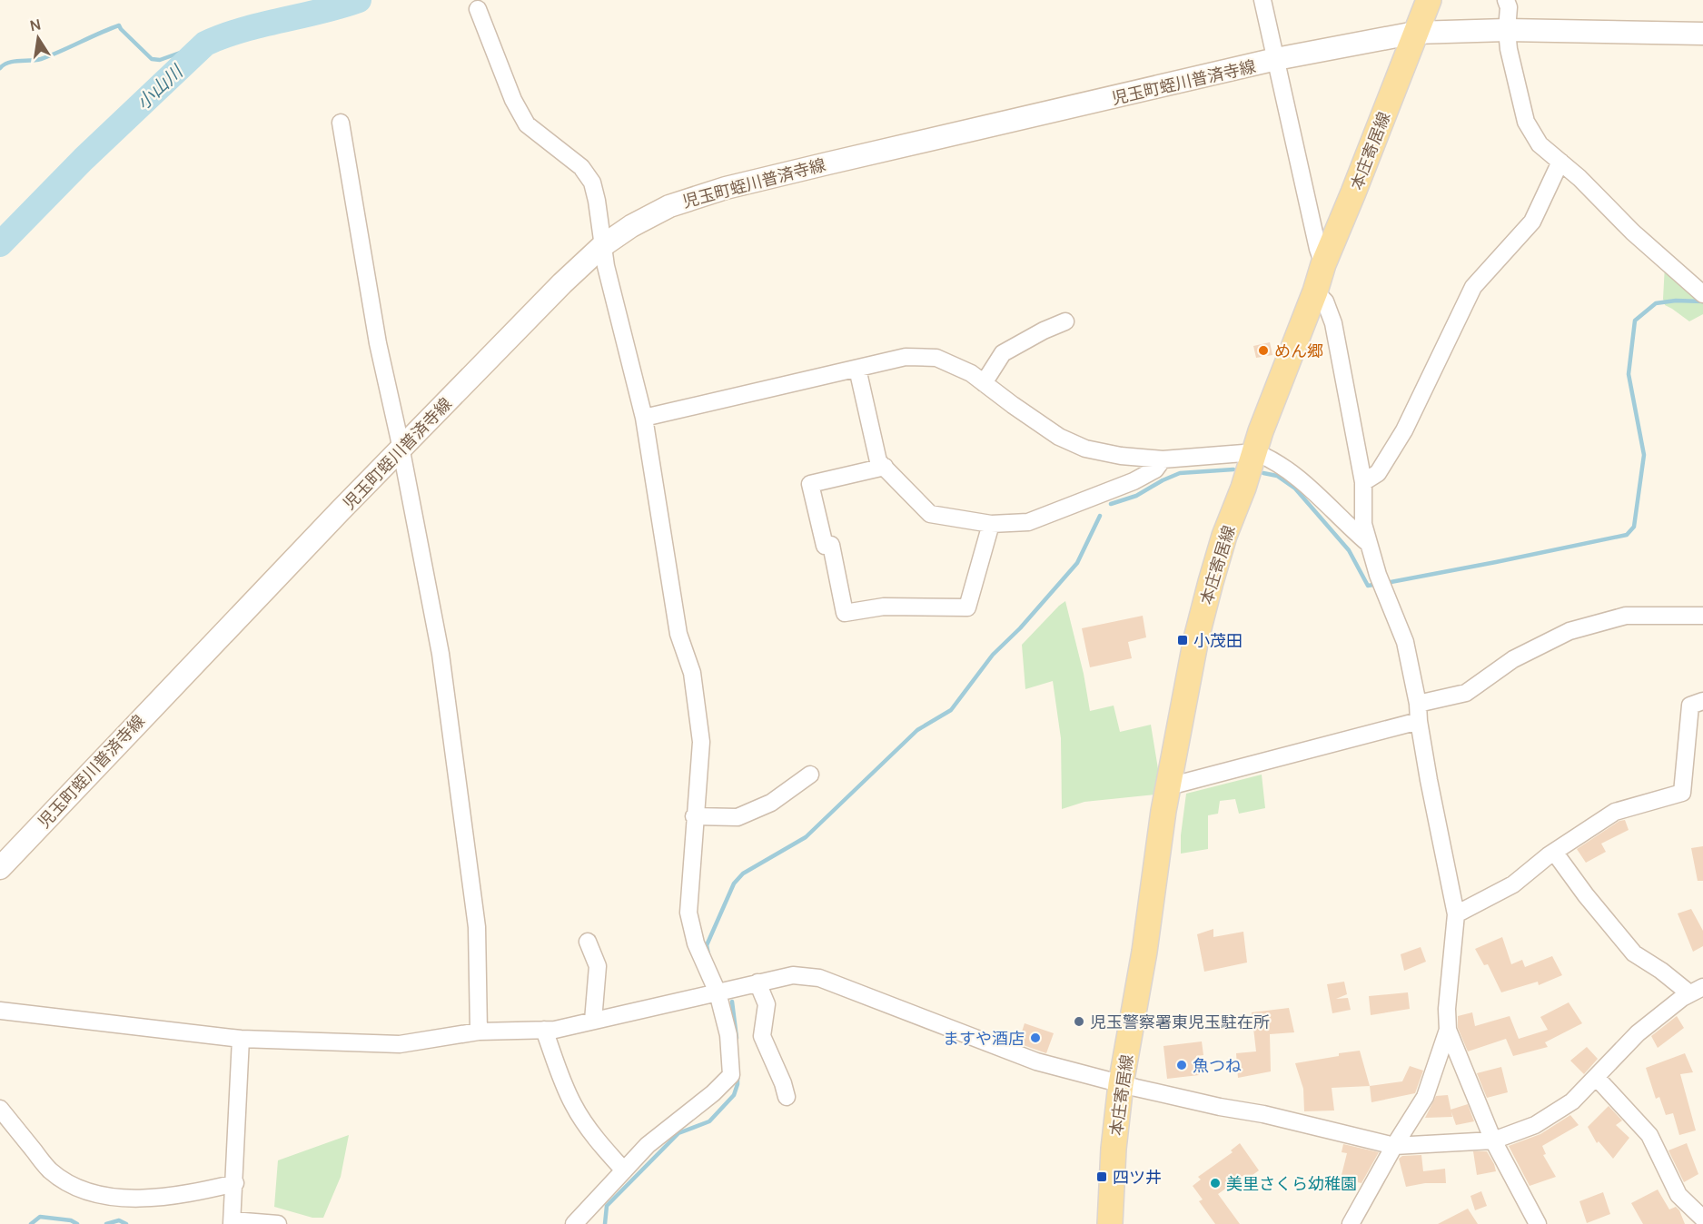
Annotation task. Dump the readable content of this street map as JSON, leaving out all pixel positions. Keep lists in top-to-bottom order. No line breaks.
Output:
{"streets":{"main road":["児玉町蛭川普済寺線","本庄寄居線"]},"crossings":[["児玉町蛭川普済寺線","本庄寄居線"]],"water":["小山川"],"places":{"other":["めん郷","児玉警察署東児玉駐在所","ますや酒店","魚つね","美里さくら幼稚園"],"transit":["小茂田","四ツ井"]},"north":"top"}
